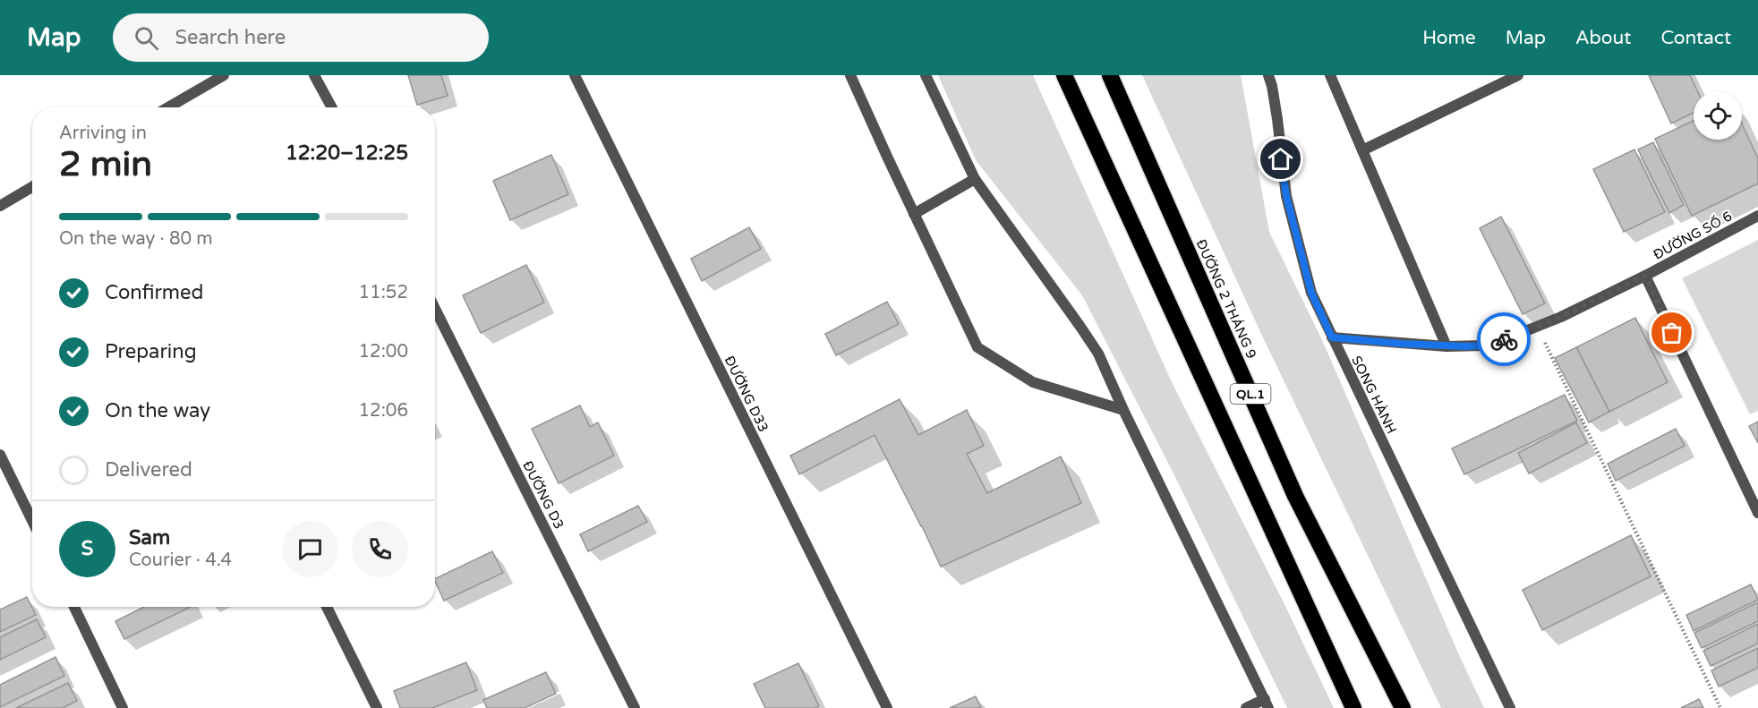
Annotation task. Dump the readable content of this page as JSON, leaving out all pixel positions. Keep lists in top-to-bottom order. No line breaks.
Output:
{"streets":{"highway":["ĐƯỜNG 2 THÁNG 9","QL.1"],"street":["ĐƯỜNG SỐ 6","ĐƯỜNG D33","SONG HÀNH","ĐƯỜNG D3"]},"crossings":[["ĐƯỜNG SỐ 6","SONG HÀNH"]],"page":{"header":"Map","search":"Search here","nav":["Home","Map","About","Contact"],"heading":["2 min","Arriving in","12:20–12:25"],"panel":["Sam","Courier · 4.4"],"bar":"On the way · 80 m","list":[["Confirmed","11:52"],["Preparing","12:00"],["On the way","12:06"],"Delivered"],"round":"S"}}
